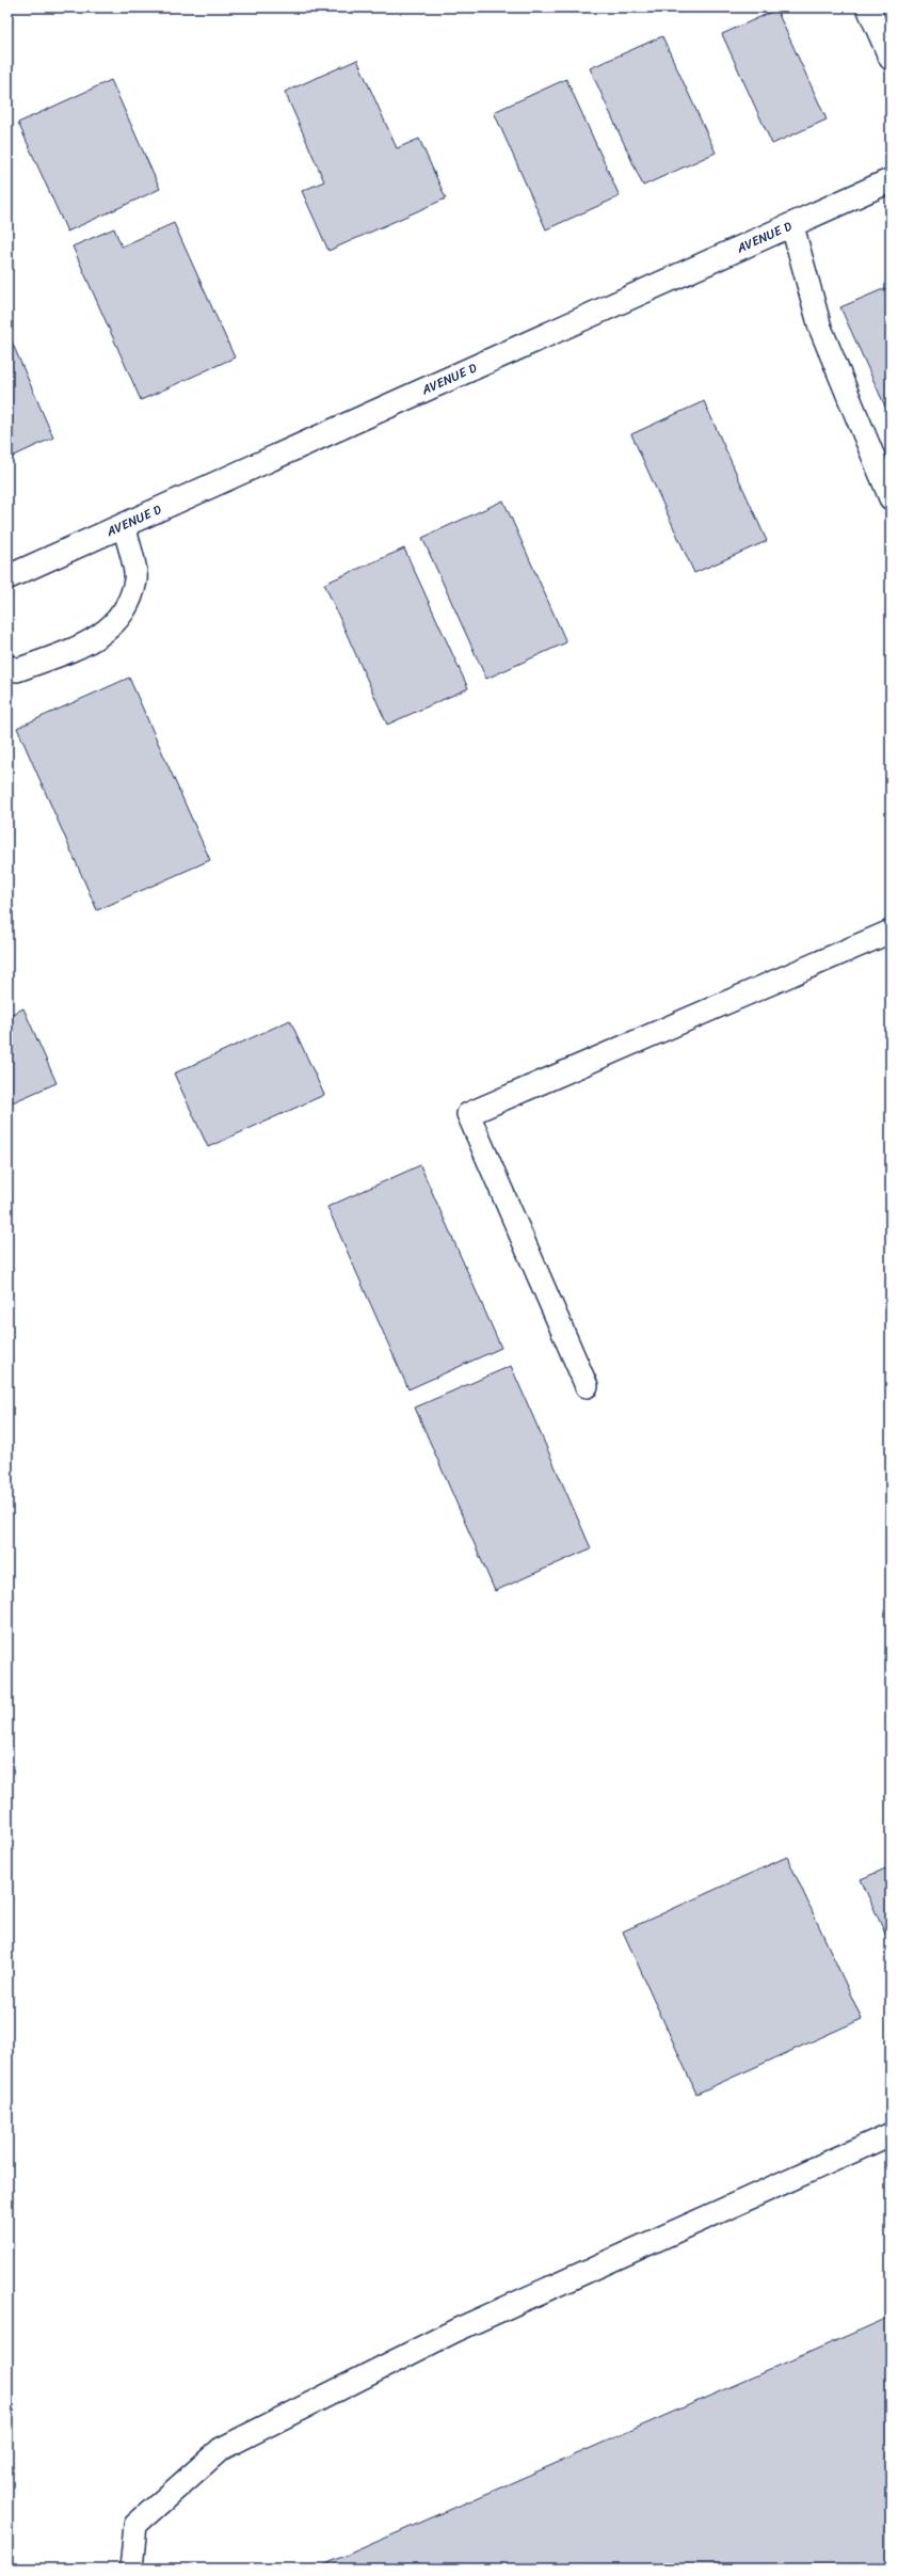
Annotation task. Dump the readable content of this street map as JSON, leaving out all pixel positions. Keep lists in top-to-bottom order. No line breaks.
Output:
{"streets":{"street":["AVENUE D"]}}
